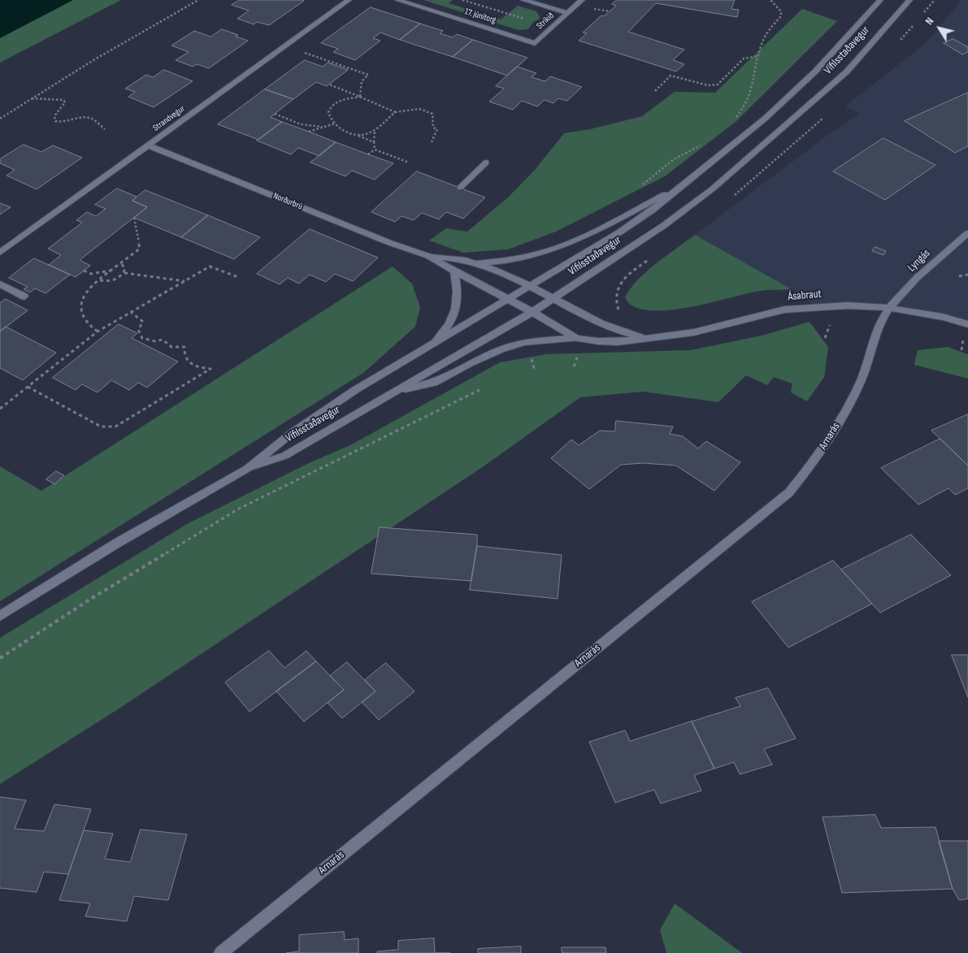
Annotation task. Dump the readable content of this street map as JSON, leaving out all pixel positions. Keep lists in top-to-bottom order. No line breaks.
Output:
{"streets":{"street":["17. júnítorg","Strikið","Vífilsstaðavegur","Strandvegur","Norðurbrú","Lyngás","Ásabraut","Arnarás"]},"crossings":[["17. júnítorg","Strikið"],["Vífilsstaðavegur","Norðurbrú"],["Vífilsstaðavegur","Ásabraut"],["Strandvegur","Norðurbrú"],["Norðurbrú","Ásabraut"],["Lyngás","Ásabraut"],["Lyngás","Arnarás"],["Ásabraut","Arnarás"]],"north":"top left"}
